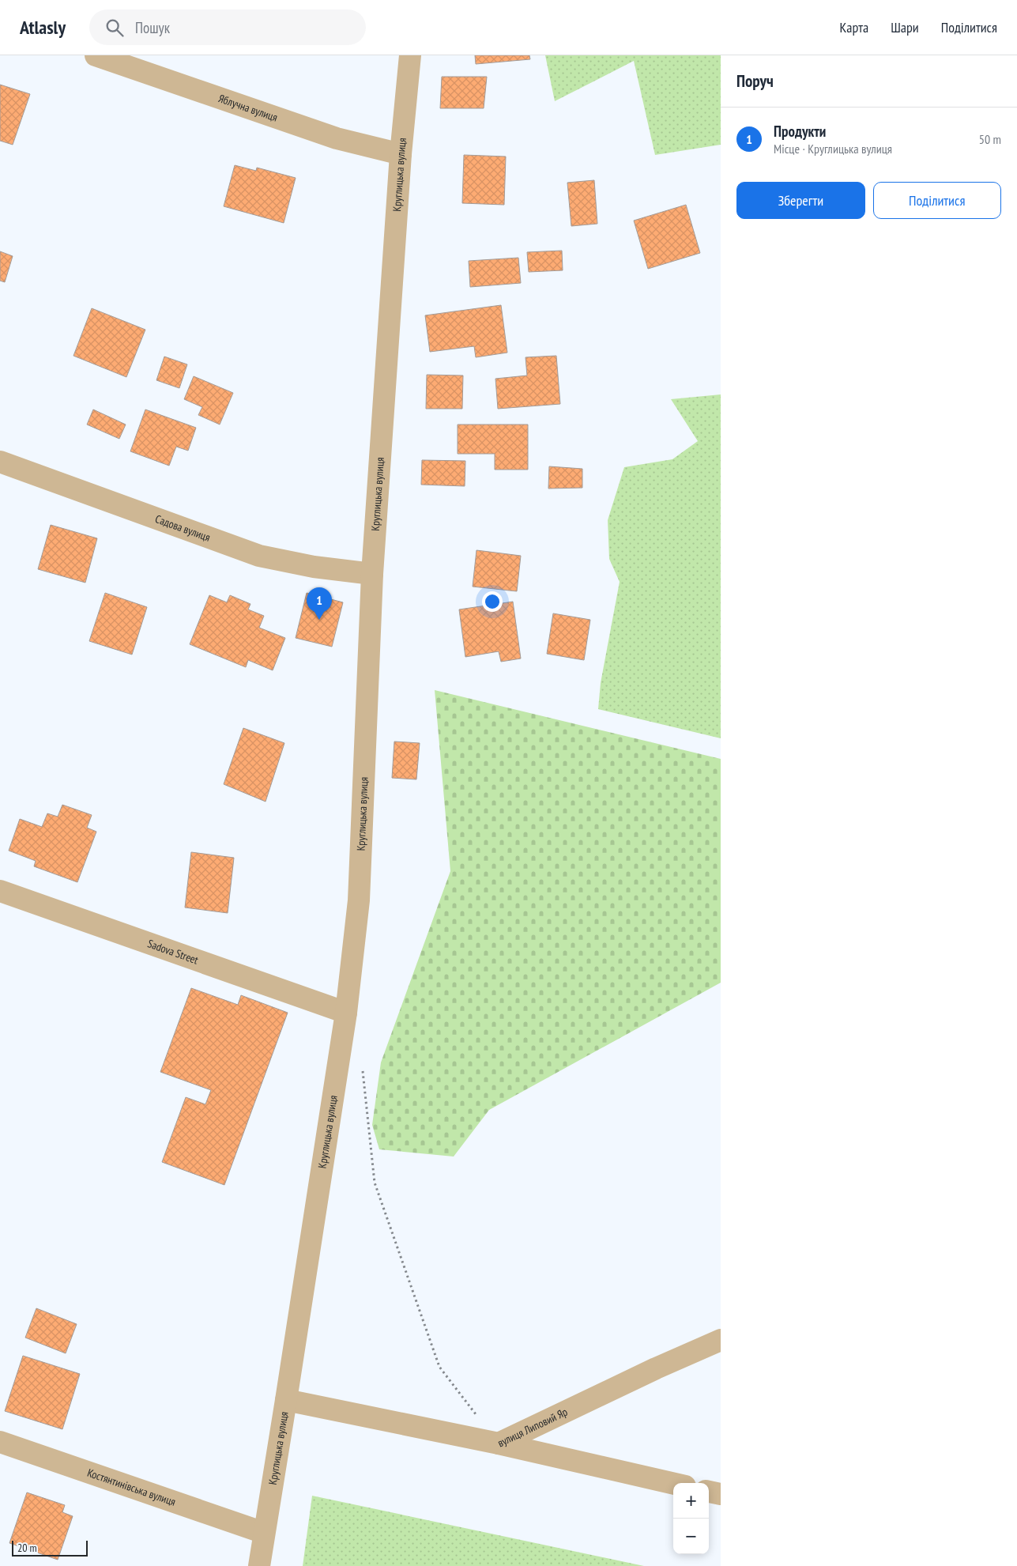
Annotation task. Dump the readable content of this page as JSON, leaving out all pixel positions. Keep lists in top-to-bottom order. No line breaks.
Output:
{"streets":{"street":["Яблучна вулиця","Круглицька вулиця","Садова вулиця","Sadova Street","вулиця Липовий Яр","Костянтинівська вулиця"]},"crossings":[["Яблучна вулиця","Круглицька вулиця"],["Круглицька вулиця","Садова вулиця"],["Круглицька вулиця","Sadova Street"],["Круглицька вулиця","вулиця Липовий Яр"],["Круглицька вулиця","Костянтинівська вулиця"]],"scale_bar":"20 m","page":{"header":"Atlasly","search":"Пошук","nav":["Карта","Шари","Поділитися"],"heading":"Поруч","list":[{"mark":"1","name":"Продукти","note":"Місце · Круглицька вулиця","value":"50 m"}],"buttons":["Зберегти","Поділитися"],"pins":"1","map_buttons":["+","−"],"scale":"20 m"}}
